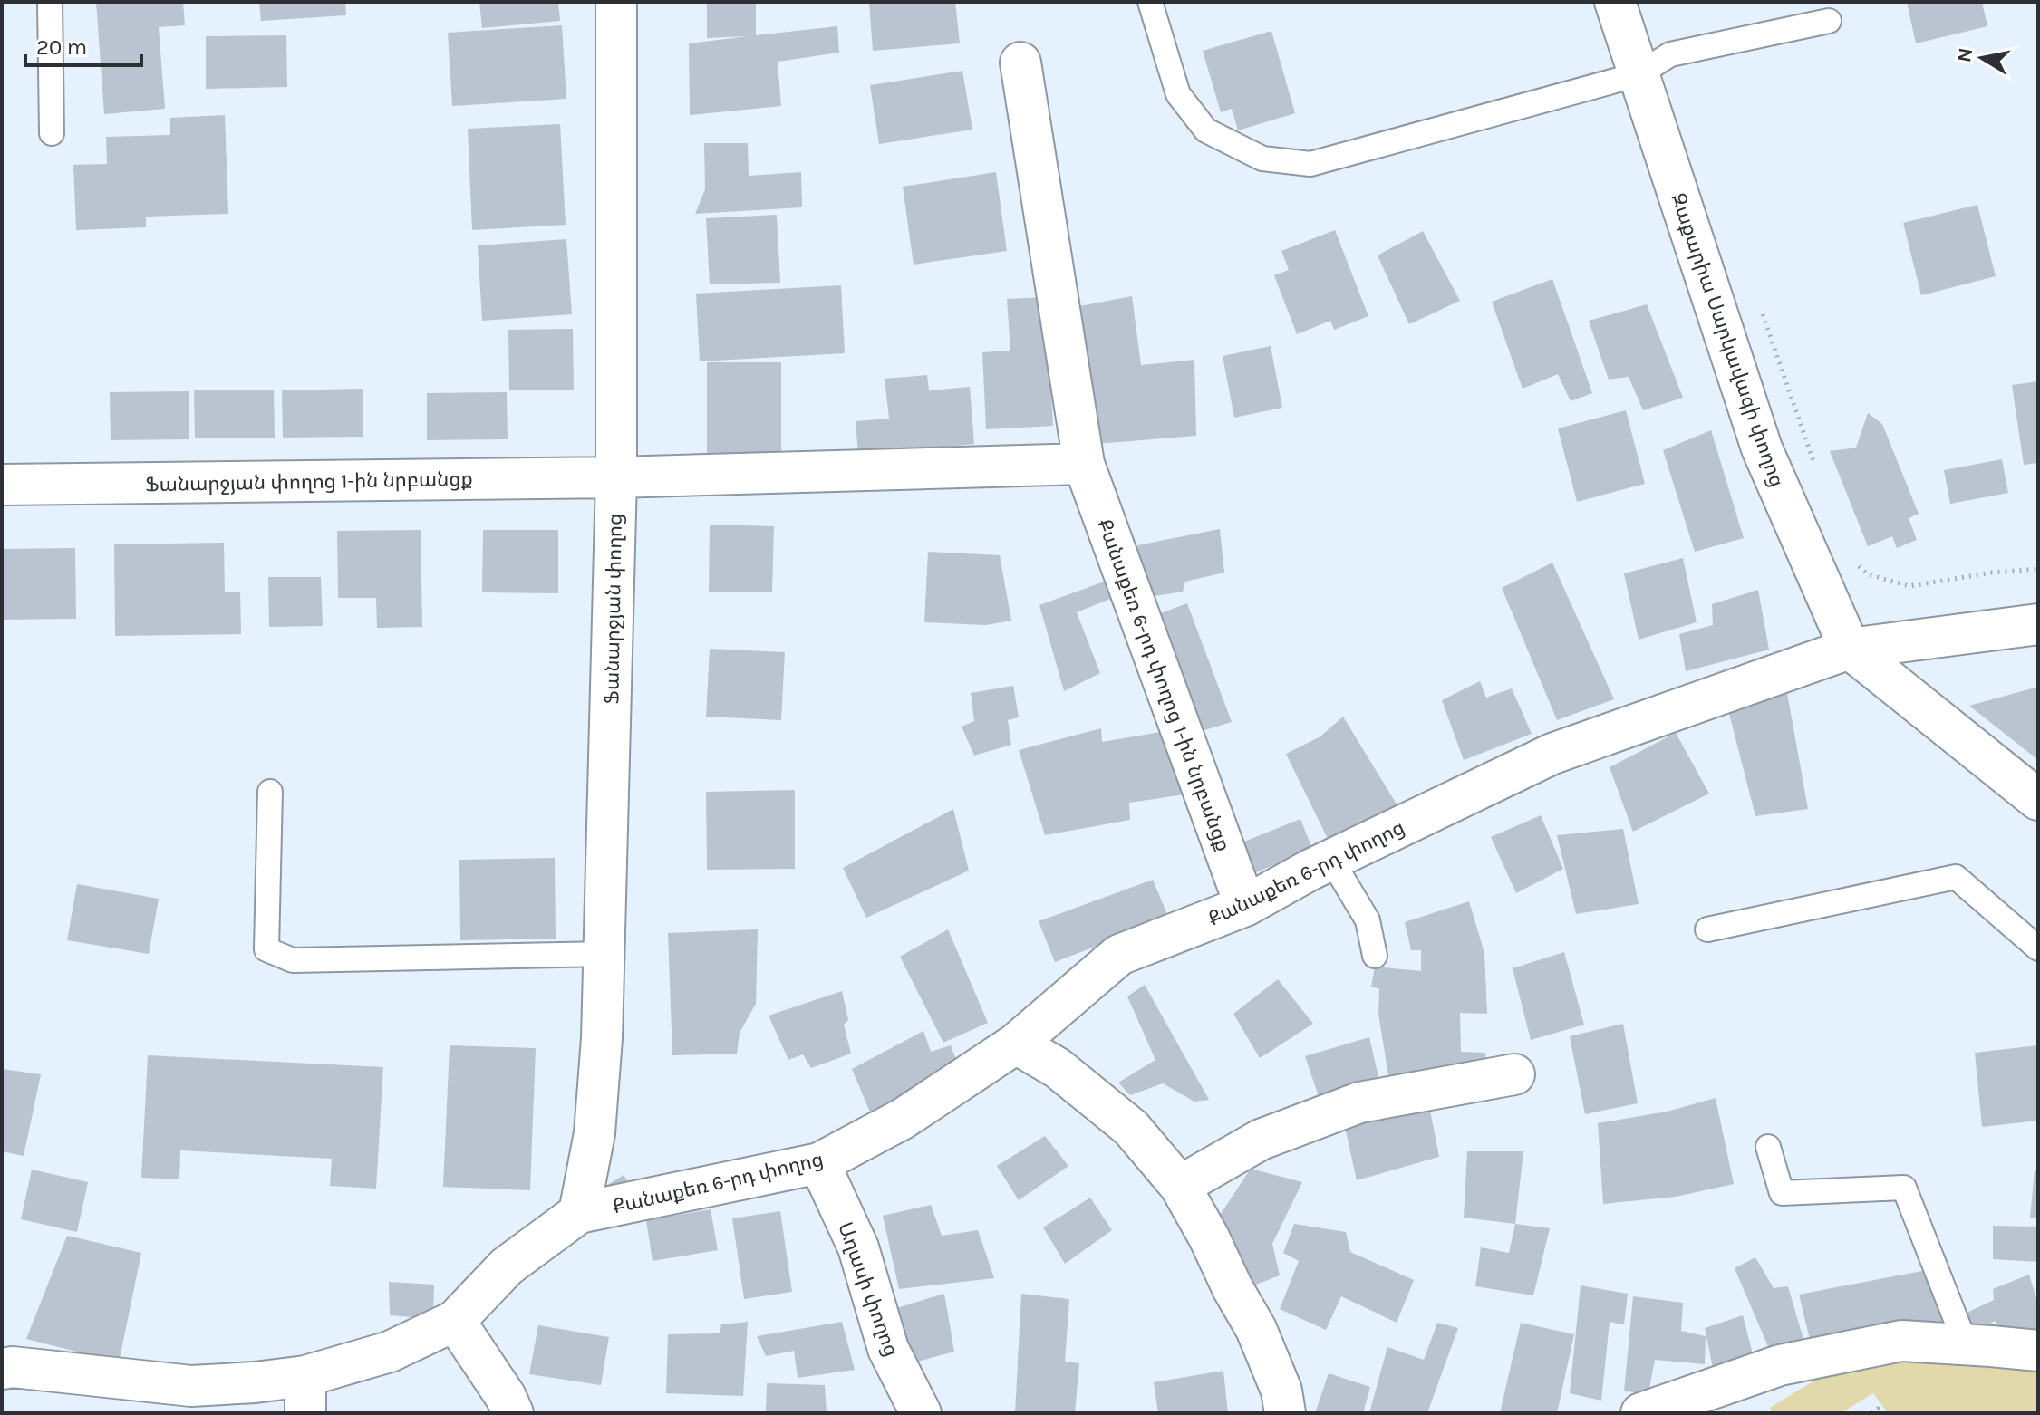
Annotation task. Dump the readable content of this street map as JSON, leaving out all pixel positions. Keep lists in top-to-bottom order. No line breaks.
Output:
{"streets":{"street":["Զաքարիա Սարկավագի փողոց","Ֆանարջյան փողոց 1-ին նրբանցք","Ֆանարջյան փողոց","Քանաքեռ 6-րդ փողոց 1-ին նրբանցք","Քանաքեռ 6-րդ փողոց","Աղասի փողոց"]},"crossings":[["Զաքարիա Սարկավագի փողոց","Քանաքեռ 6-րդ փողոց"],["Ֆանարջյան փողոց 1-ին նրբանցք","Ֆանարջյան փողոց"],["Ֆանարջյան փողոց","Քանաքեռ 6-րդ փողոց"],["Քանաքեռ 6-րդ փողոց 1-ին նրբանցք","Քանաքեռ 6-րդ փողոց"],["Քանաքեռ 6-րդ փողոց","Աղասի փողոց"]],"scale_bar":"20 m","north":"left"}
